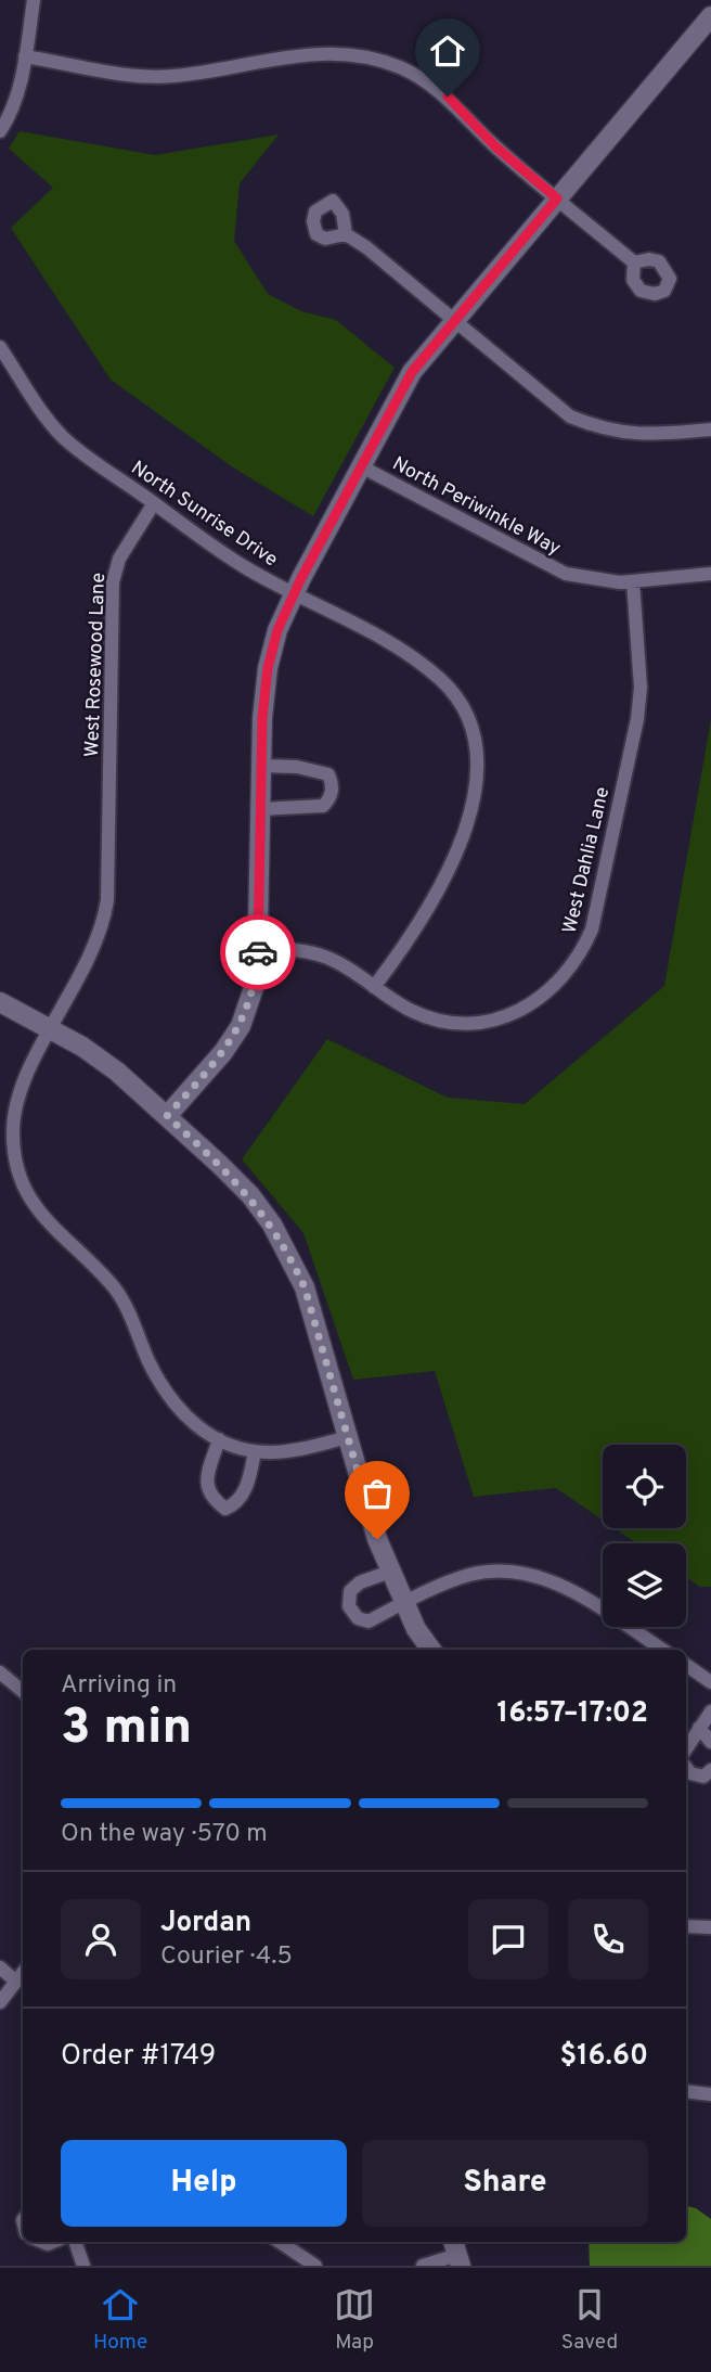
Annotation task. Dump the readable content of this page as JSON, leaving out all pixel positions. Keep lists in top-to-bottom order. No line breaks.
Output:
{"streets":{"street":["North Periwinkle Way","North Sunrise Drive","West Rosewood Lane","West Dahlia Lane"]},"crossings":[["North Periwinkle Way","West Dahlia Lane"],["North Sunrise Drive","West Rosewood Lane"],["North Sunrise Drive","West Dahlia Lane"]],"page":{"heading":["3 min","Arriving in","16:57–17:02"],"panel":["Jordan","Courier · 4.5","Order #1749","$16.60"],"bar":"On the way · 570 m","buttons":["Help","Share"],"tabs":["Home","Map","Saved"]}}
